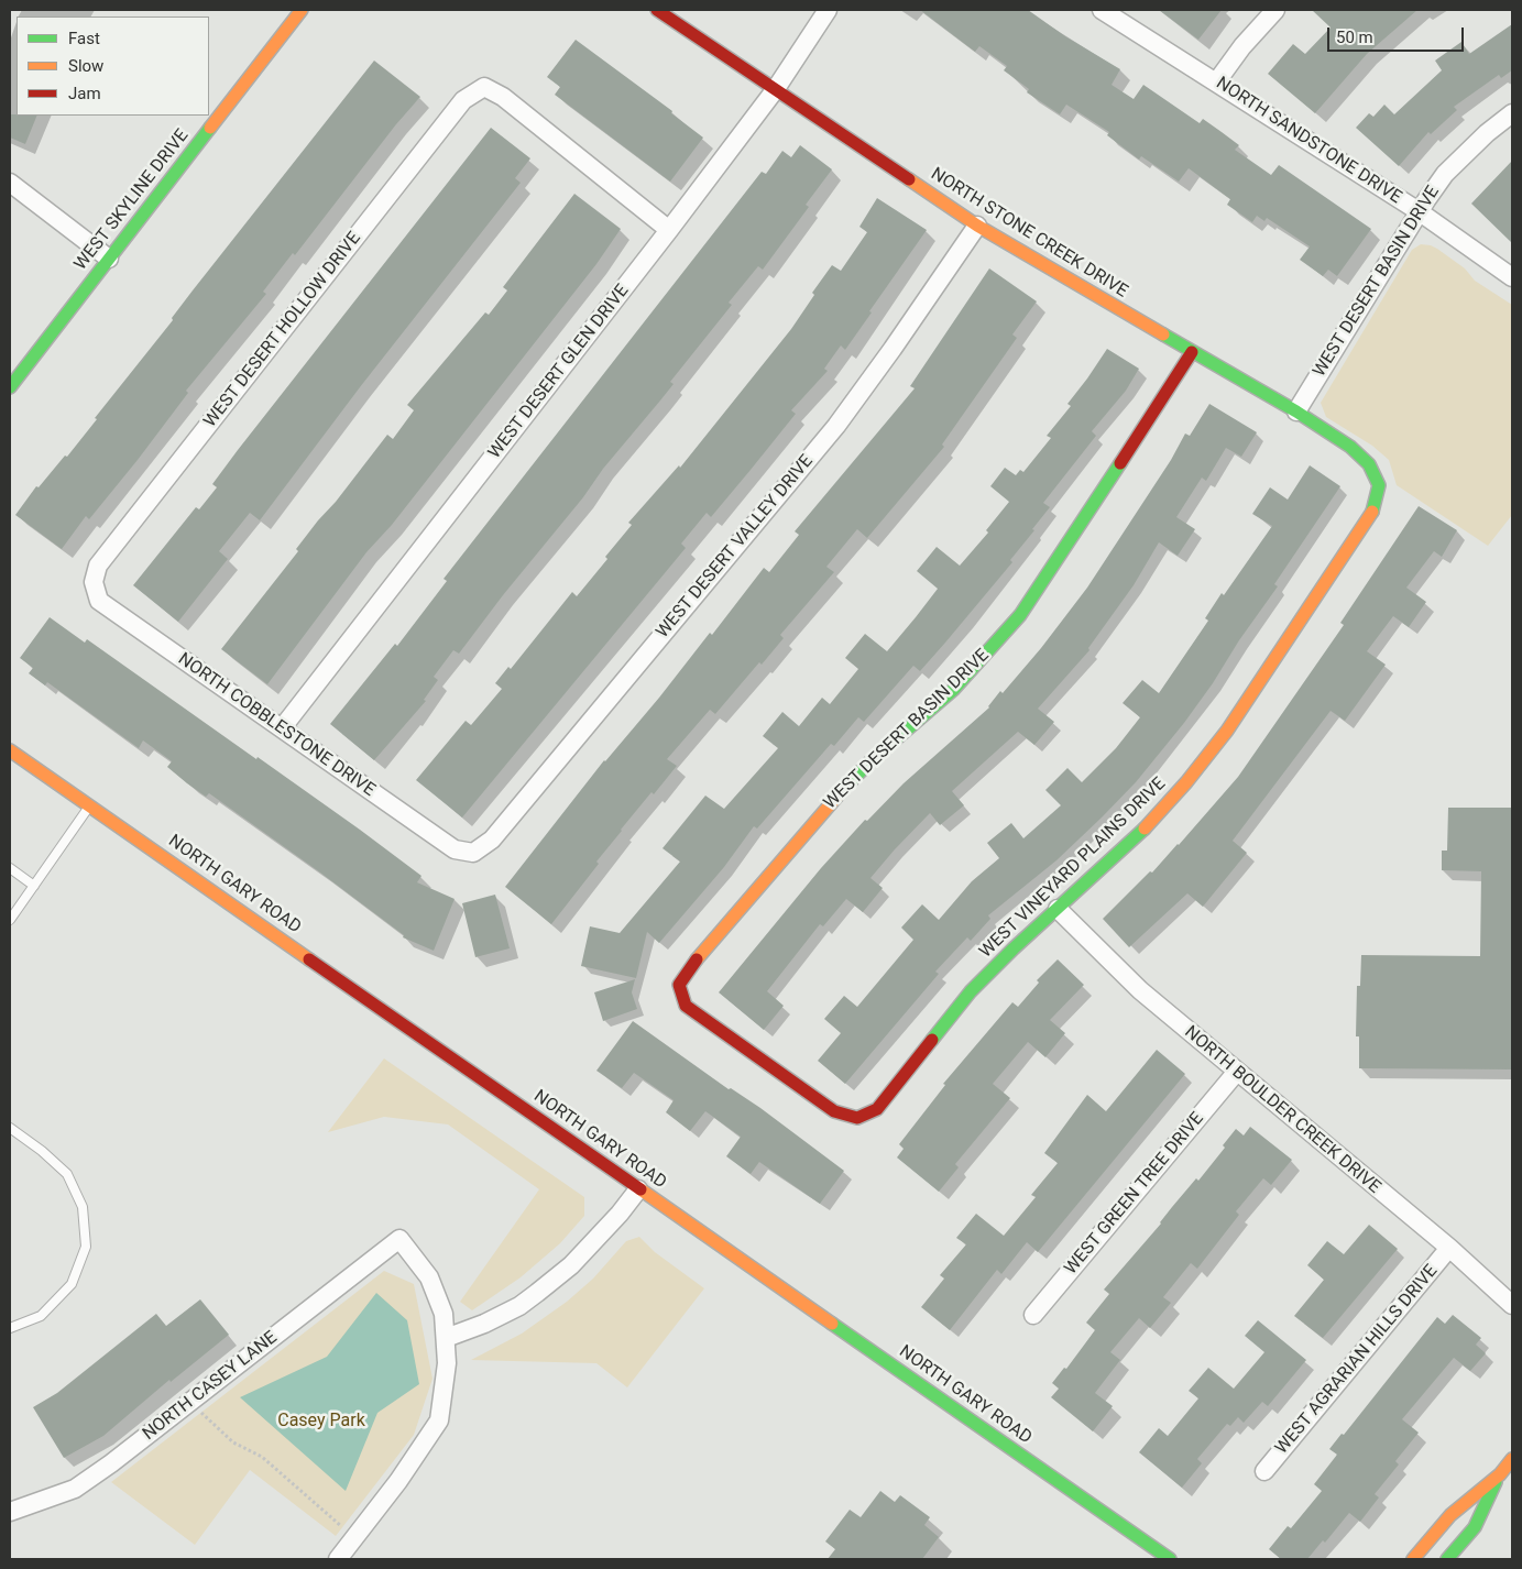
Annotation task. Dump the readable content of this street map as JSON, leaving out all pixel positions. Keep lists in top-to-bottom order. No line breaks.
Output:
{"streets":{"street":["NORTH SANDSTONE DRIVE","WEST SKYLINE DRIVE","NORTH STONE CREEK DRIVE","WEST DESERT BASIN DRIVE","WEST DESERT HOLLOW DRIVE","WEST DESERT GLEN DRIVE","WEST DESERT VALLEY DRIVE","NORTH COBBLESTONE DRIVE","WEST VINEYARD PLAINS DRIVE","NORTH GARY ROAD","NORTH BOULDER CREEK DRIVE","WEST GREEN TREE DRIVE","WEST AGRARIAN HILLS DRIVE","NORTH CASEY LANE"]},"crossings":[["NORTH SANDSTONE DRIVE","WEST DESERT BASIN DRIVE"],["NORTH STONE CREEK DRIVE","WEST DESERT BASIN DRIVE"],["NORTH STONE CREEK DRIVE","WEST DESERT GLEN DRIVE"],["NORTH STONE CREEK DRIVE","WEST DESERT VALLEY DRIVE"],["NORTH STONE CREEK DRIVE","WEST VINEYARD PLAINS DRIVE"],["WEST DESERT BASIN DRIVE","WEST VINEYARD PLAINS DRIVE"],["WEST DESERT HOLLOW DRIVE","WEST DESERT GLEN DRIVE"],["WEST DESERT HOLLOW DRIVE","NORTH COBBLESTONE DRIVE"],["WEST DESERT GLEN DRIVE","NORTH COBBLESTONE DRIVE"],["WEST DESERT VALLEY DRIVE","NORTH COBBLESTONE DRIVE"],["WEST VINEYARD PLAINS DRIVE","NORTH BOULDER CREEK DRIVE"],["NORTH BOULDER CREEK DRIVE","WEST GREEN TREE DRIVE"],["NORTH BOULDER CREEK DRIVE","WEST AGRARIAN HILLS DRIVE"]],"parks":["Casey Park"],"legend":["Fast","Slow","Jam"],"scale_bar":"50 m"}
